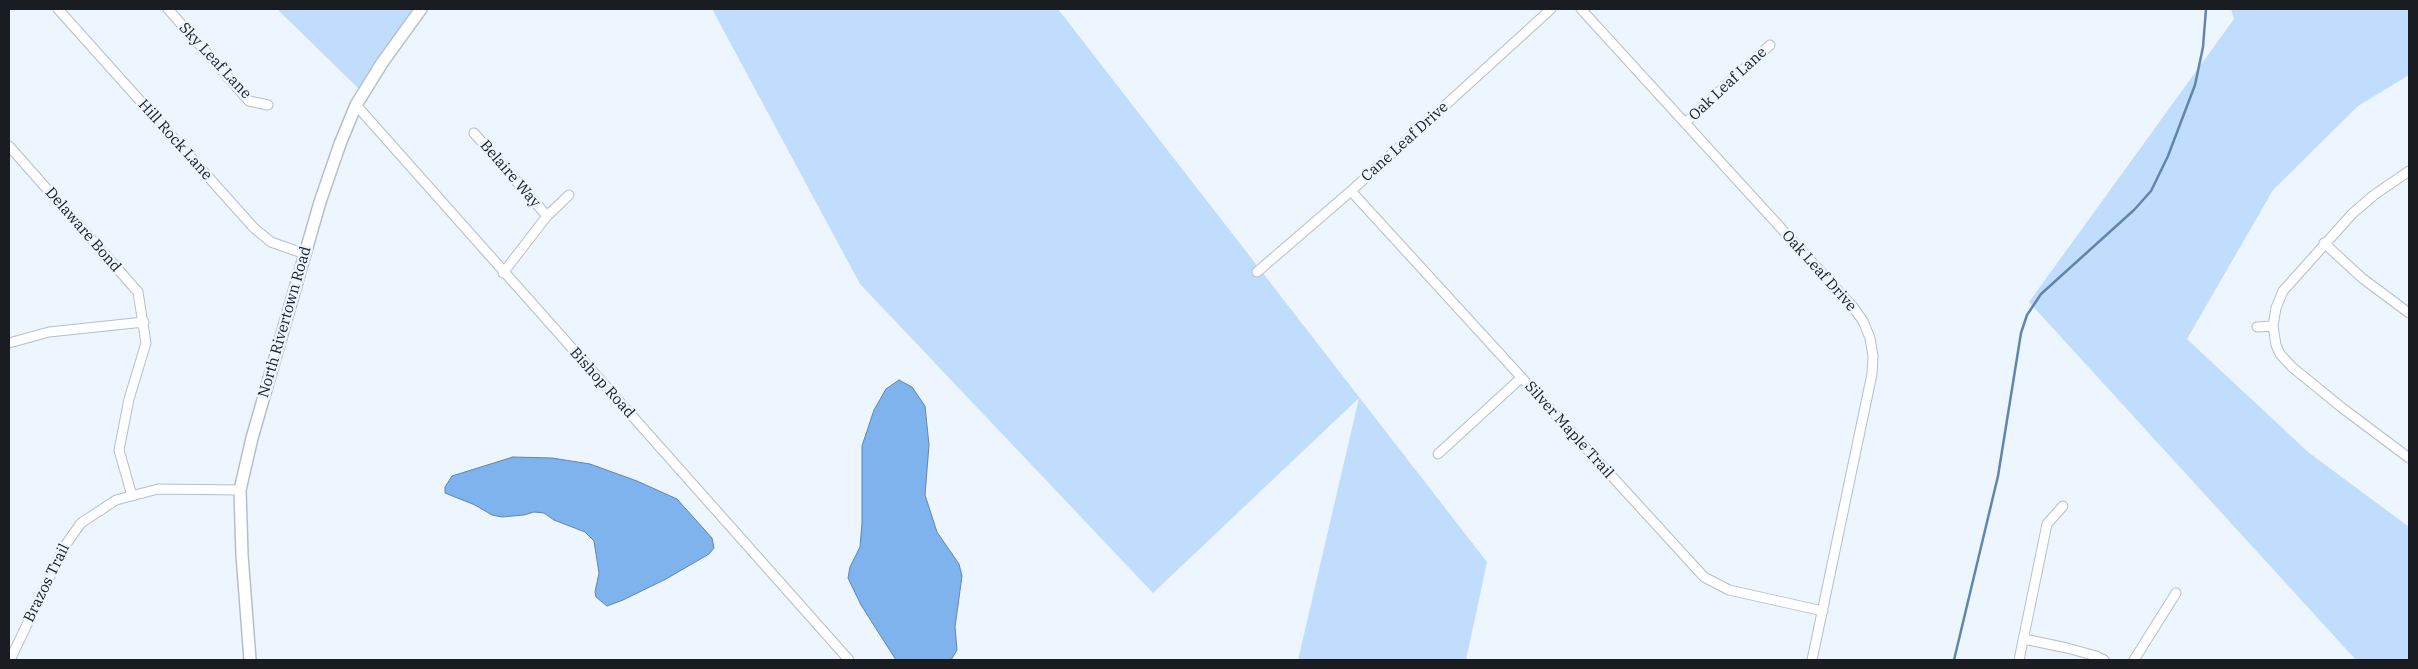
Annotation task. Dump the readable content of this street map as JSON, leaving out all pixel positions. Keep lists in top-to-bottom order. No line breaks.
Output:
{"streets":{"street":["Sky Leaf Lane","Oak Leaf Lane","Hill Rock Lane","Cane Leaf Drive","Belaire Way","Delaware Bond","Oak Leaf Drive","North Rivertown Road","Bishop Road","Silver Maple Trail","Brazos Trail"]},"crossings":[["Oak Leaf Lane","Oak Leaf Drive"],["Hill Rock Lane","North Rivertown Road"],["Cane Leaf Drive","Silver Maple Trail"],["Delaware Bond","Brazos Trail"],["Oak Leaf Drive","Silver Maple Trail"],["North Rivertown Road","Bishop Road"],["North Rivertown Road","Brazos Trail"]]}
